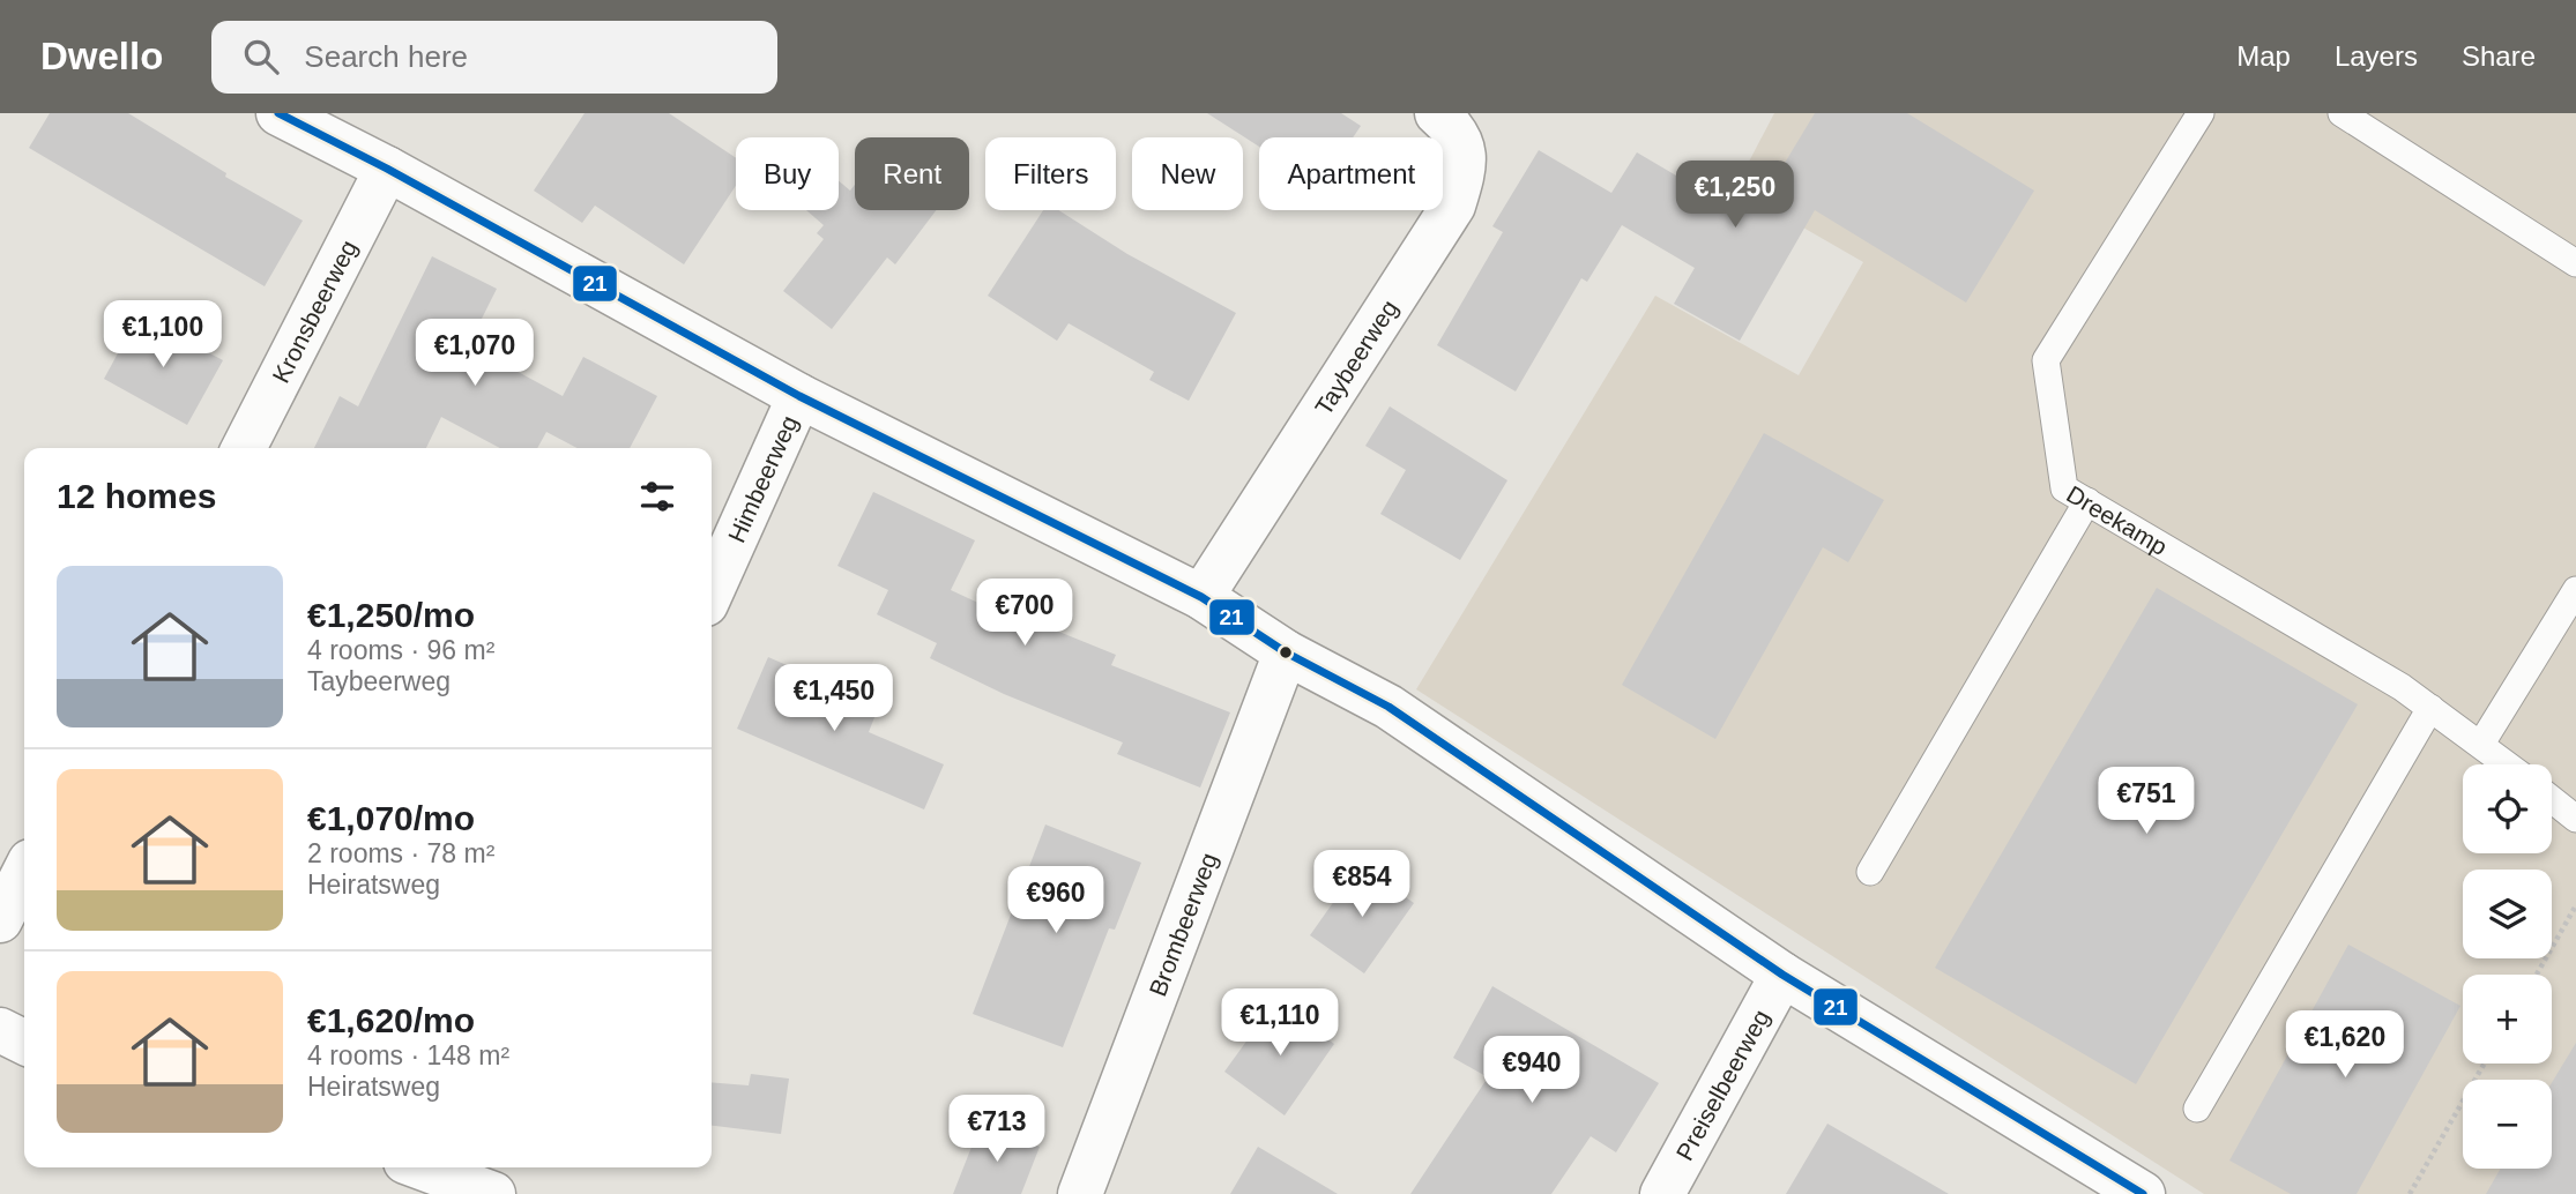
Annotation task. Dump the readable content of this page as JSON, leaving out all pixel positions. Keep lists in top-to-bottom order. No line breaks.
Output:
{"streets":{"street":["Kronsbeerweg","Taybeerweg","Himbeerweg","Brombeerweg","Preiselbeerweg"],"lane":["Dreekamp"]},"lines":["transit line 21"],"page":{"header":"Dwello","search":"Search here","nav":["Map","Layers","Share"],"chip":["Buy","Rent","Filters","New","Apartment"],"price":["€1,250","€1,100","€1,070","€700","€1,450","€751","€854","€960","€1,110","€1,620","€940","€713"],"heading":"12 homes","list":[{"name":"€1,250/mo","note":"4 rooms · 96 m² · Taybeerweg"},{"name":"€1,070/mo","note":"2 rooms · 78 m² · Heiratsweg"},{"name":"€1,620/mo","note":"4 rooms · 148 m² · Heiratsweg"}],"map_buttons":["+","−"]}}
